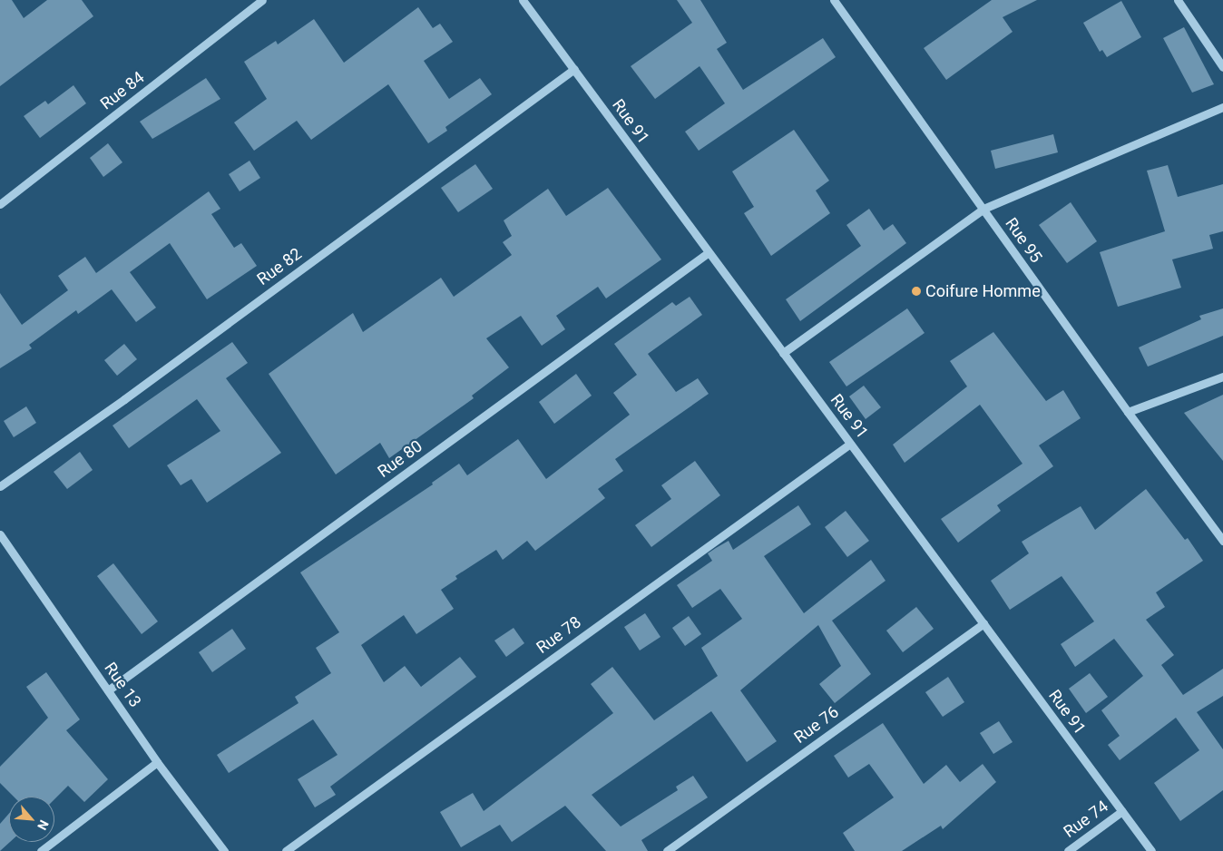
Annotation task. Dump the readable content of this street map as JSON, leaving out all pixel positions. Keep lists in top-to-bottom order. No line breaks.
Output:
{"streets":{"street":["Rue 84","Rue 91","Rue 95","Rue 82","Rue 80","Rue 78","Rue 13","Rue 76","Rue 74"]},"crossings":[["Rue 91","Rue 82"],["Rue 91","Rue 80"],["Rue 91","Rue 78"],["Rue 91","Rue 76"],["Rue 91","Rue 74"],["Rue 80","Rue 13"]],"places":["Coifure Homme"],"north":"bottom right"}
